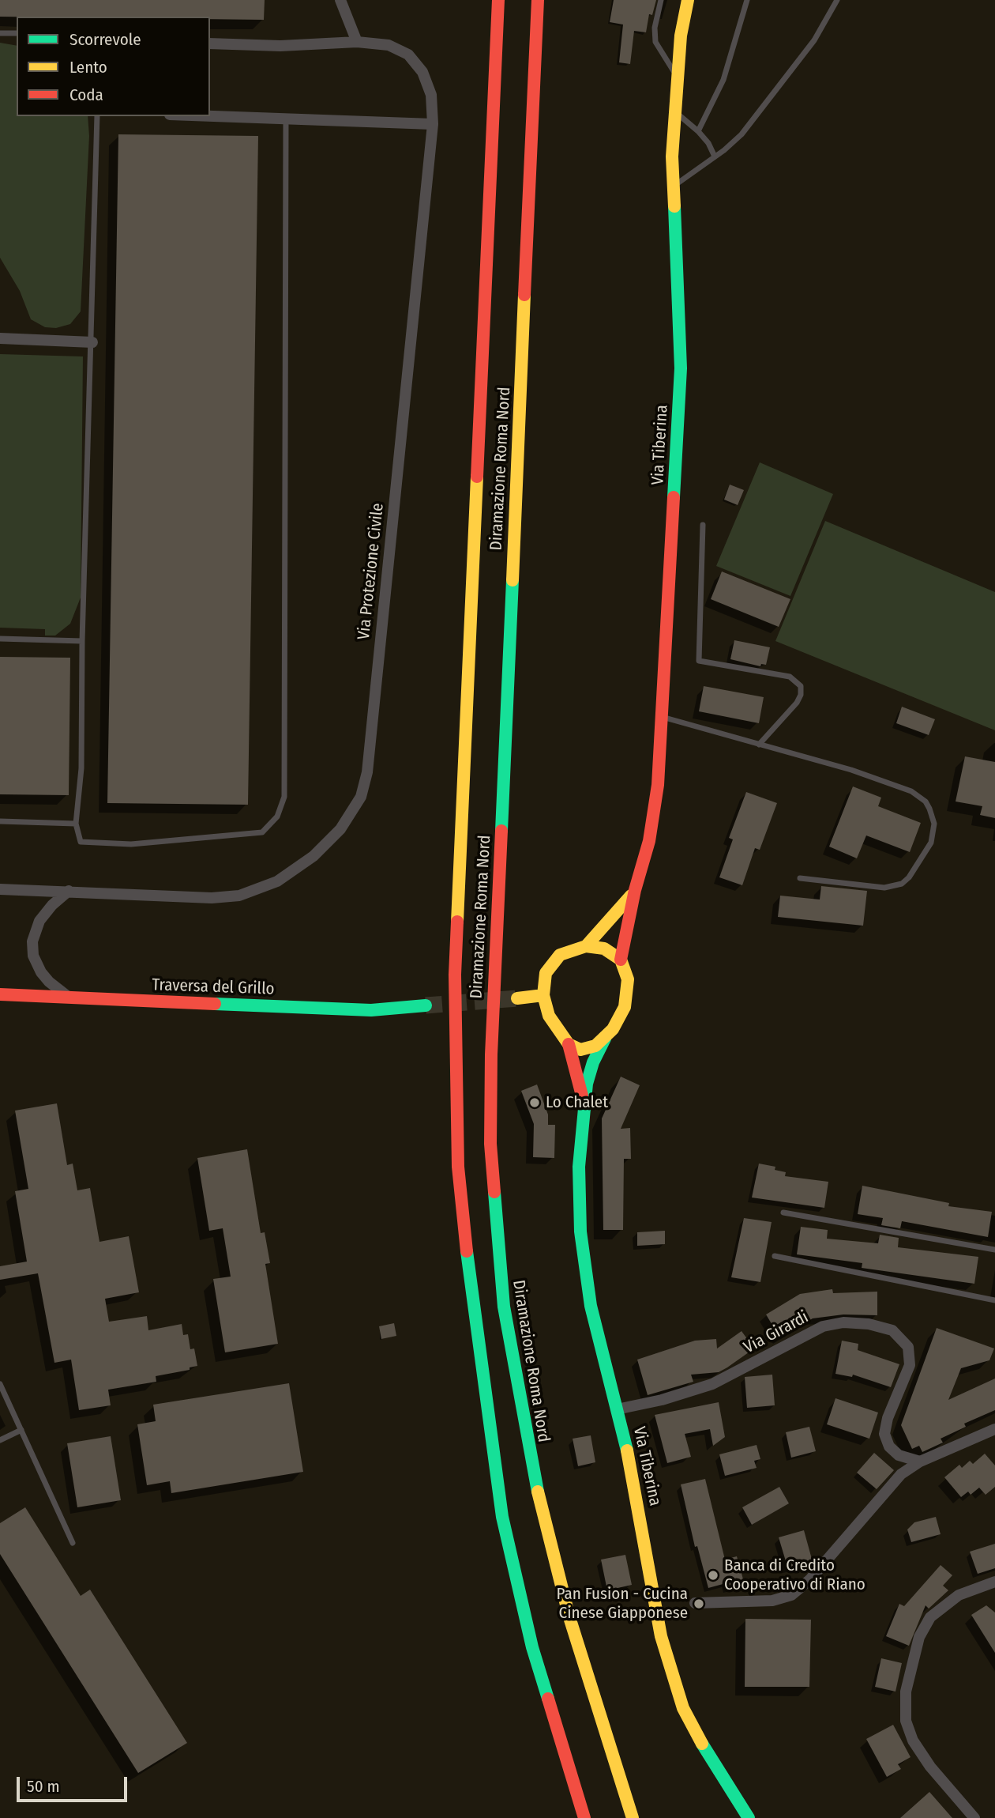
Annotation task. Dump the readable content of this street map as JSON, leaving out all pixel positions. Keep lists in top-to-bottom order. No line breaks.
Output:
{"streets":{"main road":["Via Tiberina","Diramazione Roma Nord","Traversa del Grillo"],"street":["Via Protezione Civile","Via Girardi"]},"crossings":[["Via Tiberina","Via Girardi"]],"places":["Lo Chalet","Banca di Credito Cooperativo di Riano","Pan Fusion - Cucina Cinese Giapponese"],"legend":["Scorrevole","Lento","Coda"],"scale_bar":"50 m"}
